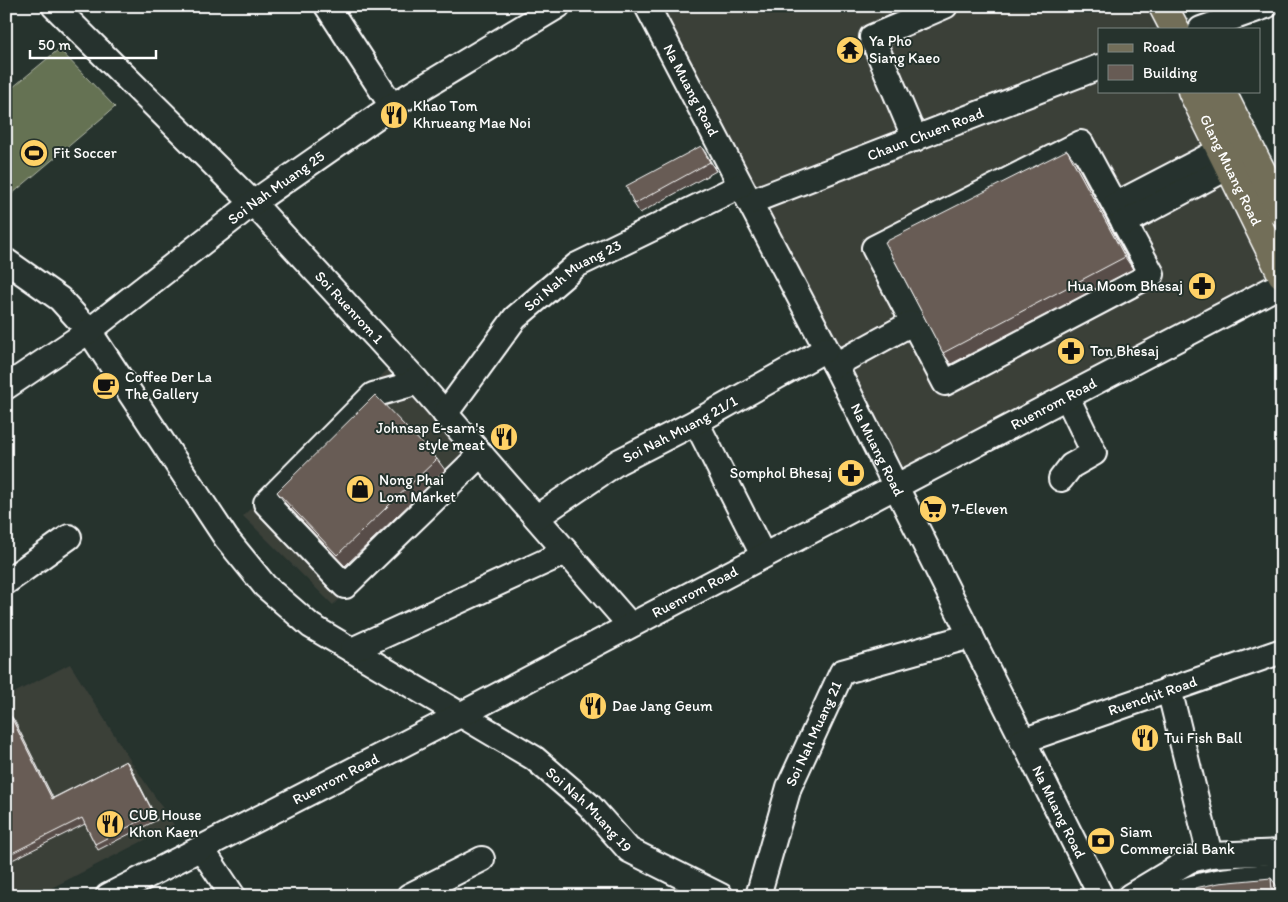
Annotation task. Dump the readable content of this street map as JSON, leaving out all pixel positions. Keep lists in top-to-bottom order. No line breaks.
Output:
{"streets":{"main road":["Glang Muang Road"],"street":["Na Muang Road","Chaun Chuen Road","Soi Nah Muang 25","Soi Nah Muang 23","Soi Ruenrom 1","Ruenrom Road","Soi Nah Muang 21/1","Ruenchit Road","Soi Nah Muang 21","Soi Nah Muang 19"]},"crossings":[["Na Muang Road","Chaun Chuen Road"],["Na Muang Road","Soi Nah Muang 23"],["Na Muang Road","Ruenrom Road"],["Na Muang Road","Soi Nah Muang 21/1"],["Na Muang Road","Ruenchit Road"],["Na Muang Road","Soi Nah Muang 21"],["Chaun Chuen Road","Soi Nah Muang 23"],["Soi Nah Muang 25","Soi Ruenrom 1"],["Soi Nah Muang 25","Soi Nah Muang 19"],["Soi Nah Muang 23","Soi Ruenrom 1"],["Soi Ruenrom 1","Ruenrom Road"],["Soi Ruenrom 1","Soi Nah Muang 21/1"],["Ruenrom Road","Soi Nah Muang 19"]],"places":{"temple":["Ya Pho Siang Kaeo"],"restaurant":["Khao Tom Khrueang Mae Noi","Johnsap E-sarn's style meat","Dae Jang Geum","Tui Fish Ball","CUB House Khon Kaen"],"sports":["Fit Soccer"],"pharmacy":["Hua Moom Bhesaj","Ton Bhesaj","Somphol Bhesaj"],"cafe":["Coffee Der La The Gallery"],"shop":["Nong Phai Lom Market"],"supermarket":["7-Eleven"],"bank":["Siam Commercial Bank"]},"legend":["Road","Building"],"scale_bar":"50 m"}
